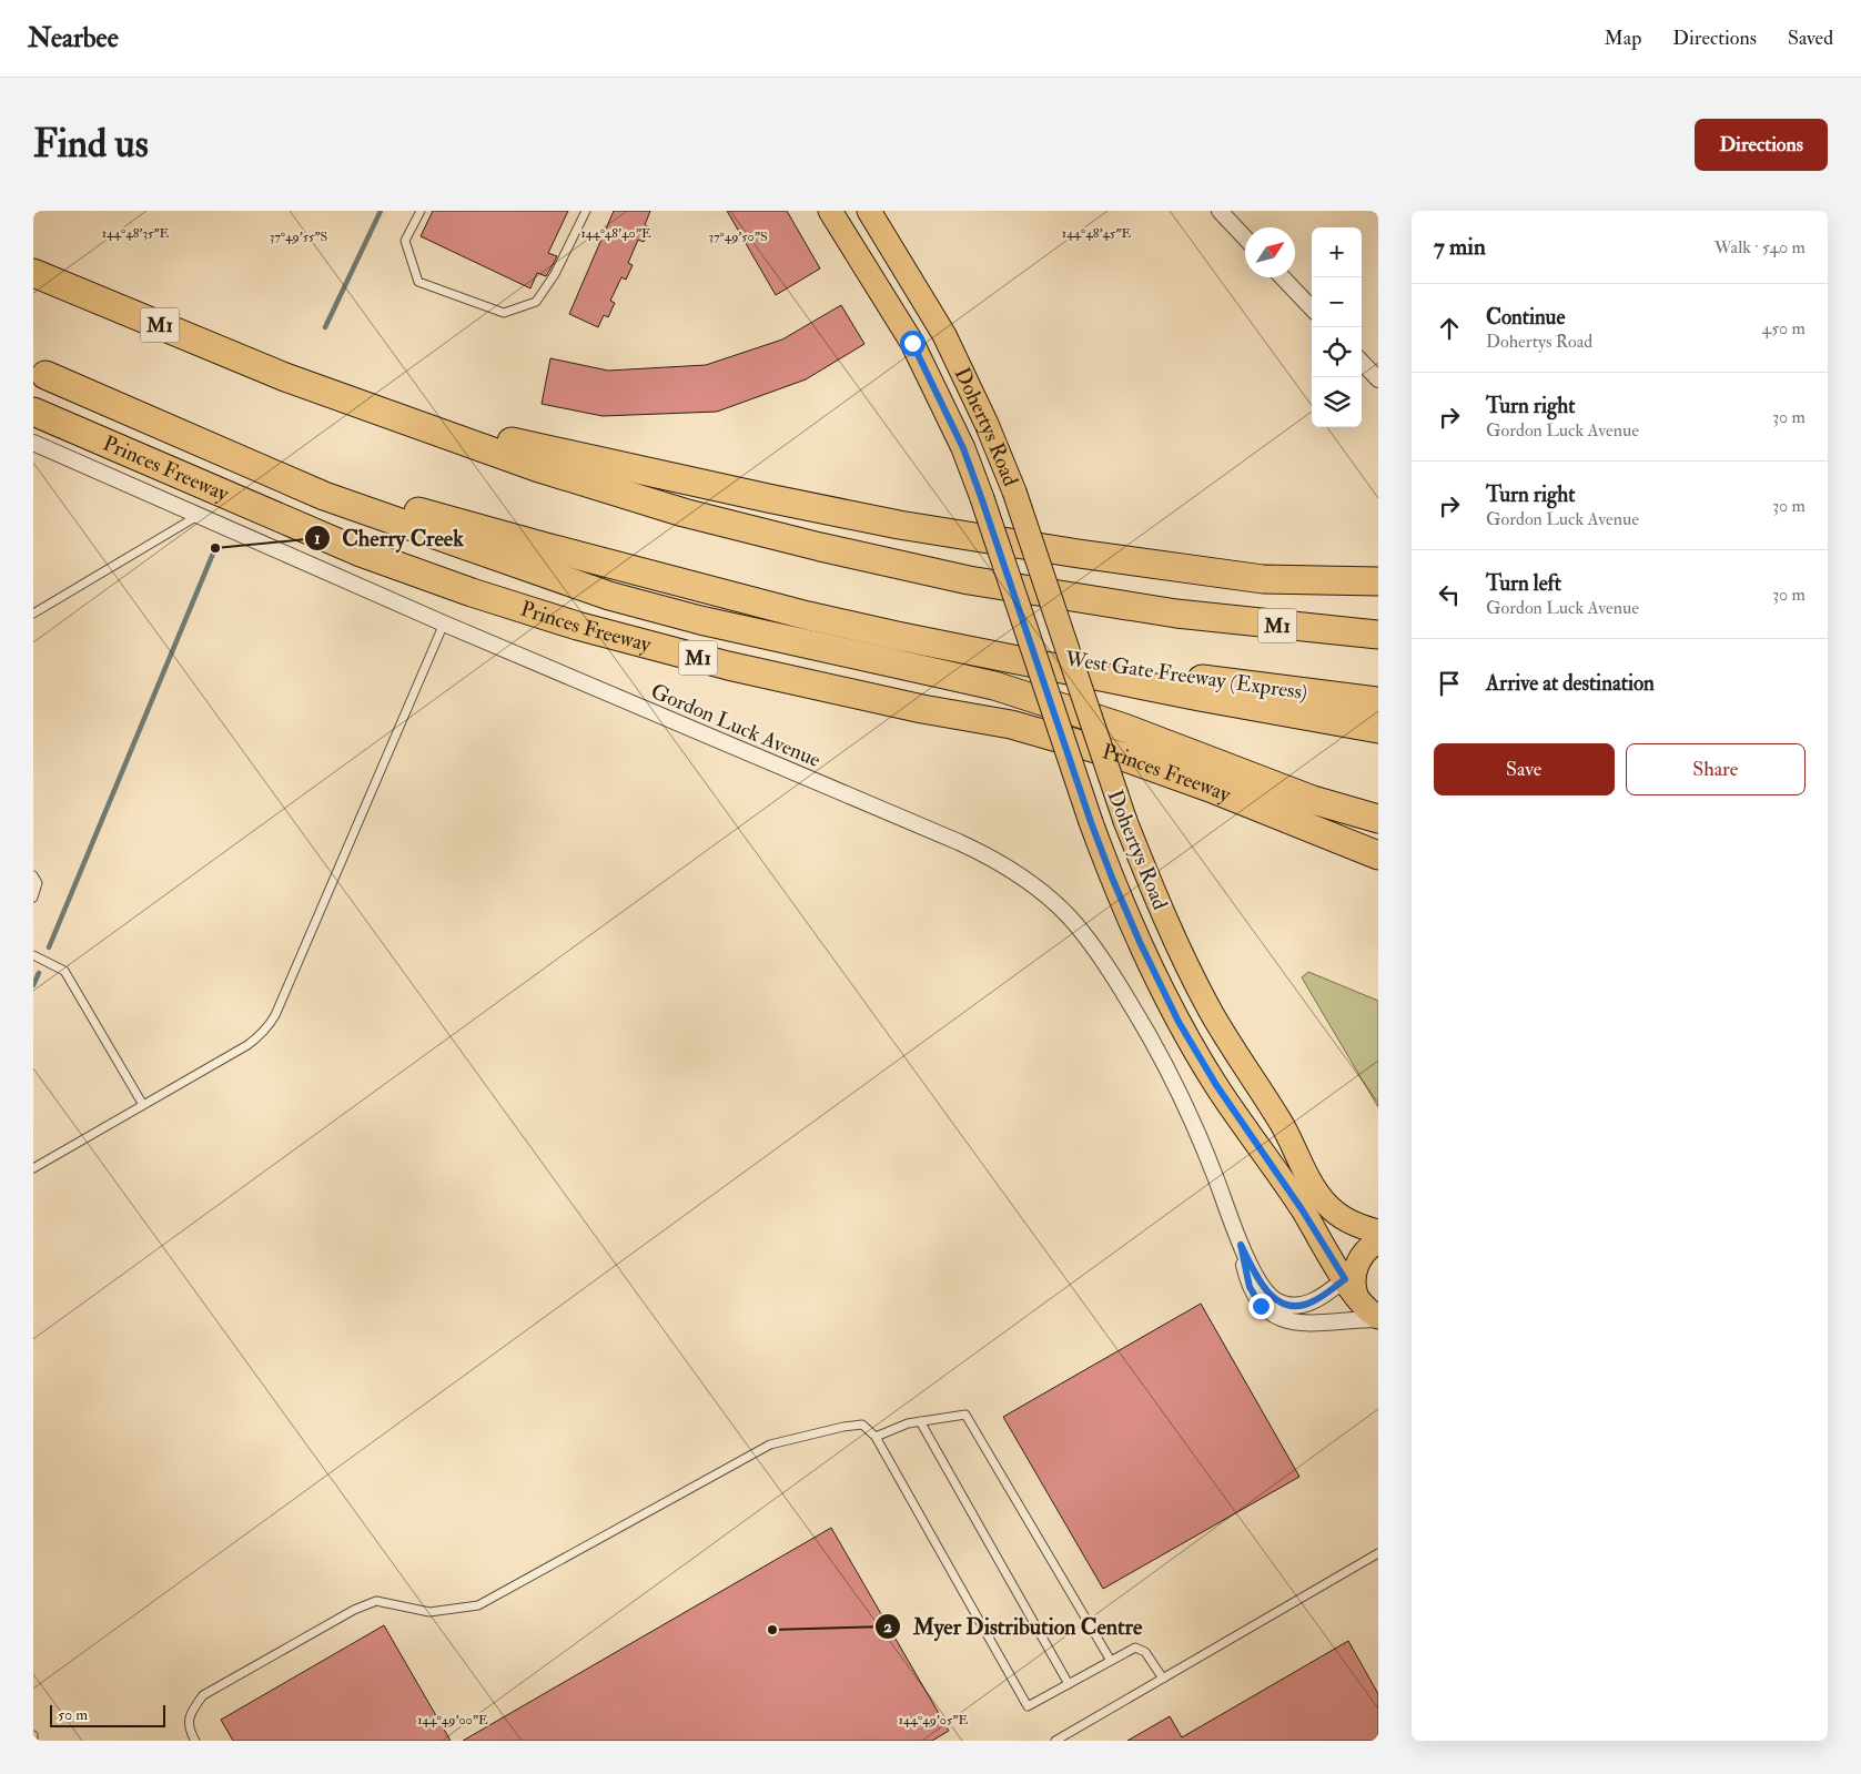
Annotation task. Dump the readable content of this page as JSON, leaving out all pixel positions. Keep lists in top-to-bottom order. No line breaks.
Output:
{"streets":{"highway":["M1","Princes Freeway","West Gate Freeway (Express)"],"main road":["Dohertys Road"],"street":["Gordon Luck Avenue"]},"crossings":[["Dohertys Road","Gordon Luck Avenue"],["Princes Freeway","West Gate Freeway (Express)"]],"places":["Cherry Creek","Myer Distribution Centre"],"scale_bar":"50 m","north":"top right","page":{"header":"Nearbee","nav":["Map","Directions","Saved"],"buttons":["Directions",["Save","Share"]],"title":"Find us","heading":["7 min","Walk · 540 m"],"map_buttons":["+","−"],"list":[["Continue","Dohertys Road","450 m"],["Turn right","Gordon Luck Avenue","30 m"],["Turn right","Gordon Luck Avenue","30 m"],["Turn left","Gordon Luck Avenue","30 m"],"Arrive at destination"],"scale":"50 m"},"coordinates":["144°48'40\"E","144°48'35\"E","144°48'45\"E","37°49'55\"S","37°49'50\"S","144°49'00\"E","144°49'05\"E"]}
